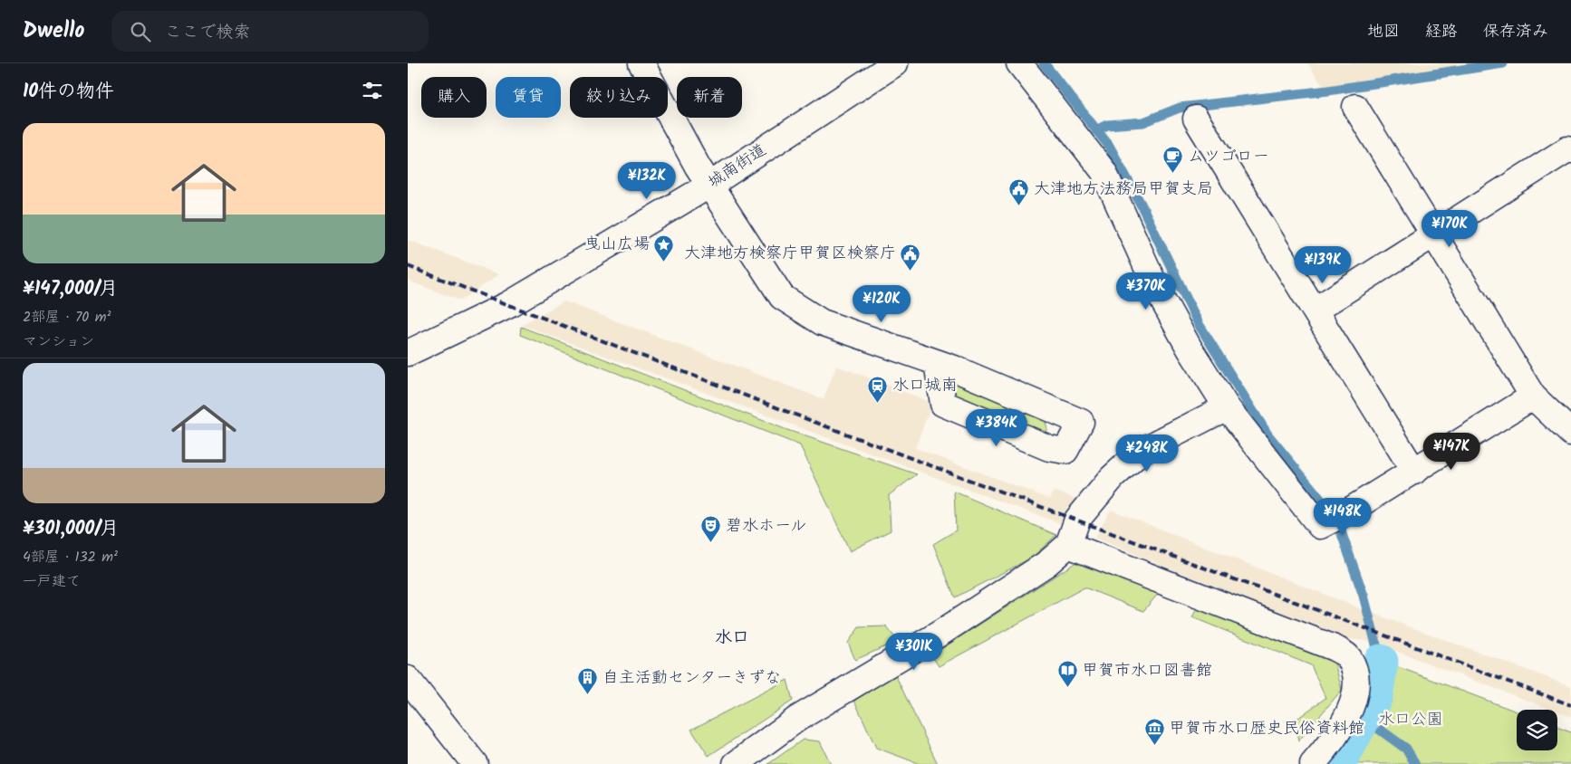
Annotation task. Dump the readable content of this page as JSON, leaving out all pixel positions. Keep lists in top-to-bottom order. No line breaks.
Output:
{"streets":{"street":["城南街道"]},"districts":["水口"],"parks":["水口公園"],"places":{"cafe":["ムツゴロー"],"public building":["大津地方法務局甲賀支局","大津地方検察庁甲賀区検察庁"],"place":["曳山広場"],"station":["水口城南"],"theatre":["碧水ホール"],"library":["甲賀市水口図書館"],"building":["自主活動センターきずな"],"museum":["甲賀市水口歴史民俗資料館"]},"page":{"header":"Dwello","search":"ここで検索","nav":["地図","経路","保存済み"],"heading":"10件の物件","chip":["購入","賃貸","絞り込み","新着"],"list":[{"name":"¥147,000/月","note":"2部屋 · 70 m² · マンション"},{"name":"¥301,000/月","note":"4部屋 · 132 m² · 一戸建て"}],"price":["¥132K","¥170K","¥139K","¥370K","¥120K","¥384K","¥147K","¥248K","¥148K","¥301K"]}}
